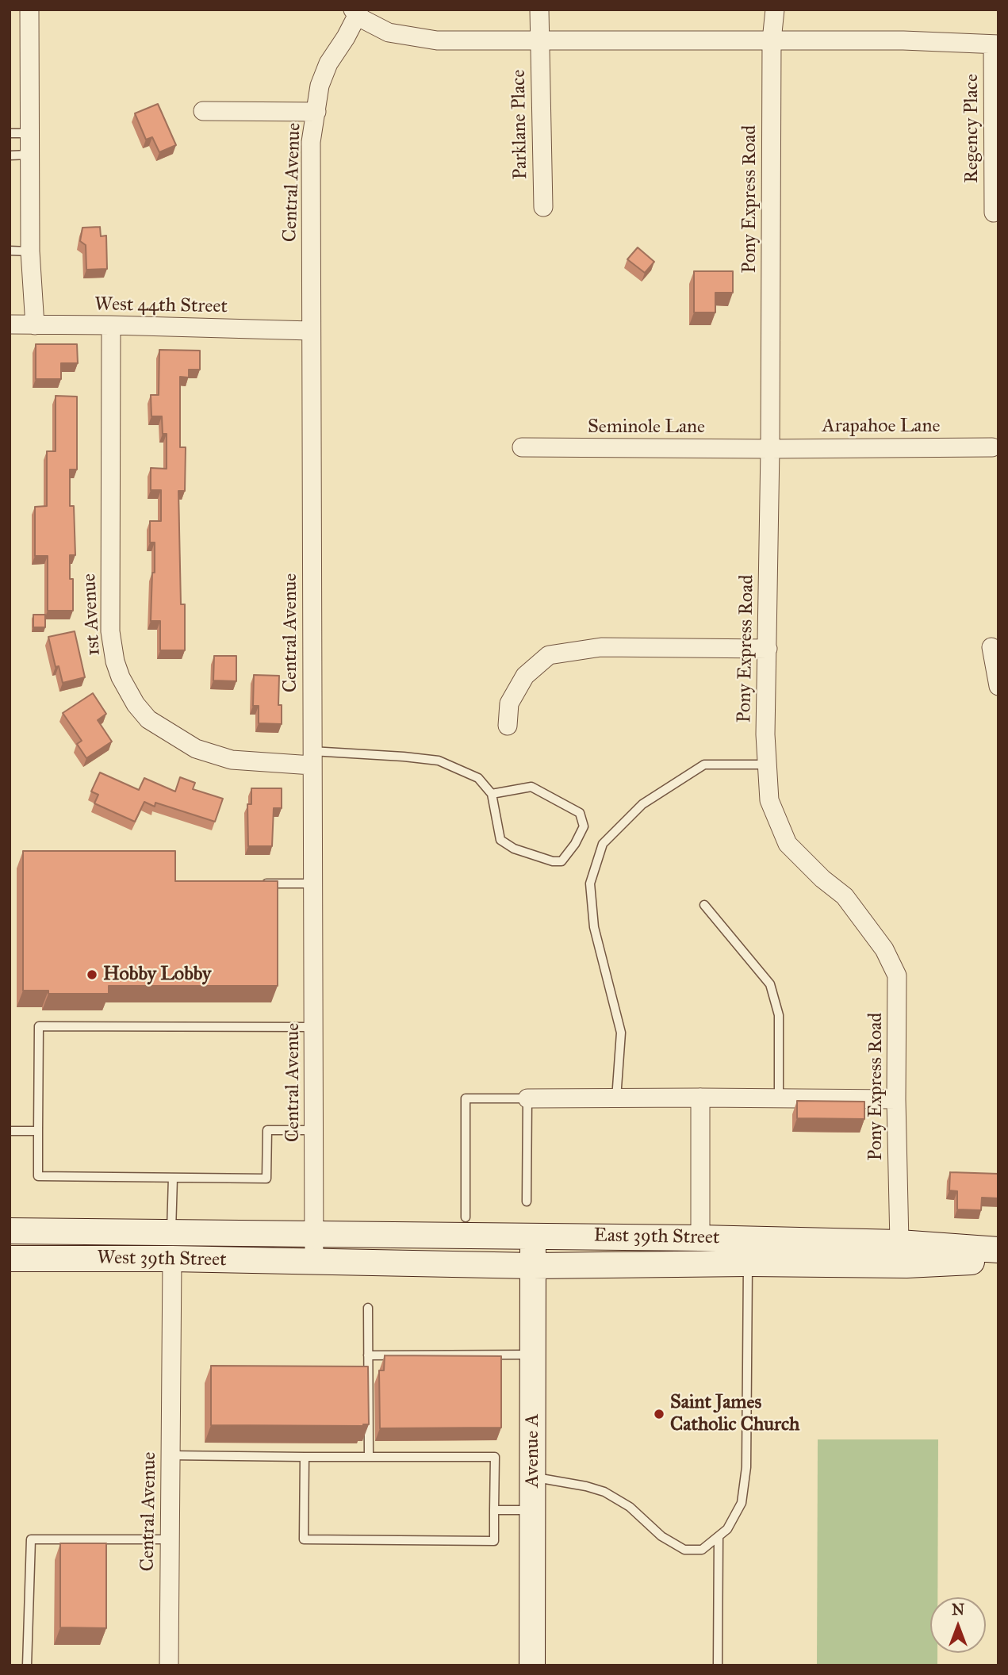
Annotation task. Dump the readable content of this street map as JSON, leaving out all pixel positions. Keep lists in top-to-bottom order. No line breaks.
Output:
{"streets":{"main road":["East 39th Street","West 39th Street","Avenue A"],"street":["Parklane Place","Regency Place","Central Avenue","Pony Express Road","West 44th Street","Arapahoe Lane","Seminole Lane","1st Avenue"]},"crossings":[["Central Avenue","West 44th Street"],["Central Avenue","1st Avenue"],["Central Avenue","East 39th Street"],["Central Avenue","West 39th Street"],["Pony Express Road","Arapahoe Lane"],["Pony Express Road","Seminole Lane"],["Pony Express Road","East 39th Street"],["West 44th Street","1st Avenue"],["Arapahoe Lane","Seminole Lane"],["East 39th Street","West 39th Street"],["East 39th Street","Avenue A"]],"places":["Hobby Lobby","Saint James Catholic Church"],"north":"top"}
